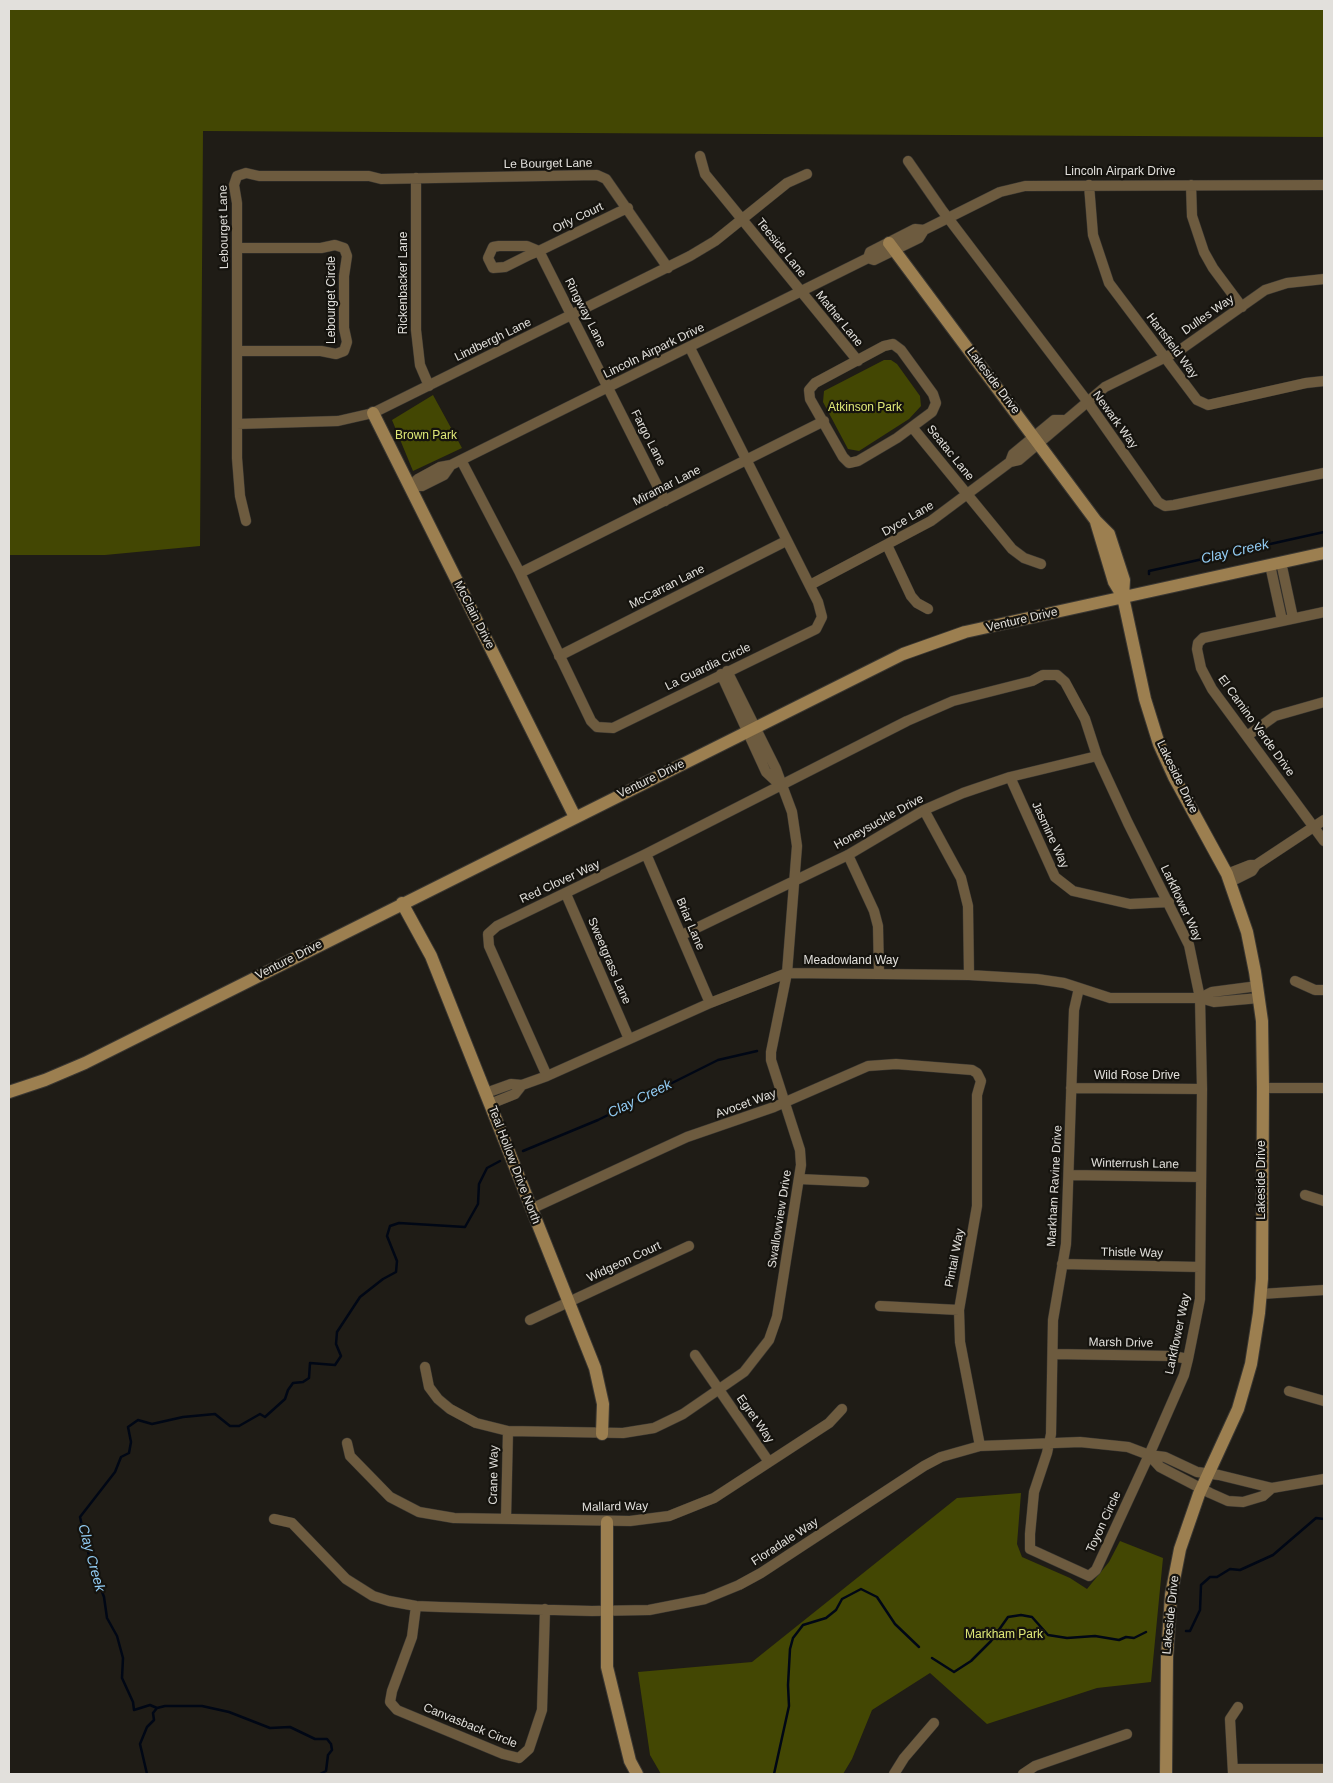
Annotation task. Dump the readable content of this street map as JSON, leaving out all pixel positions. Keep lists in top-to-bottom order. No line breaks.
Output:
{"streets":{"street":["Le Bourget Lane","Lincoln Airpark Drive","Orly Court","Lebourget Lane","Teeside Lane","Rickenbacker Lane","Lebourget Circle","Ringway Lane","Dulles Way","Mather Lane","Lindbergh Lane","Hartsfield Way","Lakeside Drive","Newark Way","Fargo Lane","Seatac Lane","Miramar Lane","Dyce Lane","McCarran Lane","McClain Drive","Venture Drive","La Guardia Circle","El Camino Verde Drive","Honeysuckle Drive","Jasmine Way","Red Clover Way","Larkflower Way","Briar Lane","Sweetgrass Lane","Meadowland Way","Wild Rose Drive","Avocet Way","Winterrush Lane","Teal Hollow Drive North","Markham Ravine Drive","Swallowview Drive","Thistle Way","Pintail Way","Widgeon Court","Marsh Drive","Egret Way","Crane Way","Mallard Way","Toyon Circle","Floradale Way","Canvasback Circle"]},"crossings":[["Le Bourget Lane","Orly Court"],["Le Bourget Lane","Lebourget Lane"],["Le Bourget Lane","Rickenbacker Lane"],["Le Bourget Lane","Lindbergh Lane"],["Lincoln Airpark Drive","Teeside Lane"],["Lincoln Airpark Drive","Ringway Lane"],["Lincoln Airpark Drive","Mather Lane"],["Lincoln Airpark Drive","Hartsfield Way"],["Lincoln Airpark Drive","Lakeside Drive"],["Lincoln Airpark Drive","Newark Way"],["Lincoln Airpark Drive","Fargo Lane"],["Lincoln Airpark Drive","McClain Drive"],["Lincoln Airpark Drive","La Guardia Circle"],["Orly Court","Ringway Lane"],["Lebourget Lane","Lebourget Circle"],["Lebourget Lane","Lindbergh Lane"],["Teeside Lane","Mather Lane"],["Teeside Lane","Lindbergh Lane"],["Rickenbacker Lane","Lindbergh Lane"],["Ringway Lane","Lindbergh Lane"],["Ringway Lane","Fargo Lane"],["Dulles Way","Hartsfield Way"],["Dulles Way","Lakeside Drive"],["Dulles Way","Newark Way"],["Dulles Way","Dyce Lane"],["Lindbergh Lane","McClain Drive"],["Lakeside Drive","Dyce Lane"],["Lakeside Drive","Venture Drive"],["Lakeside Drive","Meadowland Way"],["Lakeside Drive","Floradale Way"],["Fargo Lane","Miramar Lane"],["Seatac Lane","Dyce Lane"],["Miramar Lane","La Guardia Circle"],["Dyce Lane","La Guardia Circle"],["McCarran Lane","La Guardia Circle"],["McClain Drive","Venture Drive"],["Venture Drive","Teal Hollow Drive North"],["Venture Drive","Swallowview Drive"],["La Guardia Circle","Swallowview Drive"],["Honeysuckle Drive","Jasmine Way"],["Honeysuckle Drive","Larkflower Way"],["Honeysuckle Drive","Briar Lane"],["Honeysuckle Drive","Swallowview Drive"],["Jasmine Way","Larkflower Way"],["Red Clover Way","Larkflower Way"],["Red Clover Way","Briar Lane"],["Red Clover Way","Sweetgrass Lane"],["Red Clover Way","Meadowland Way"],["Red Clover Way","Swallowview Drive"],["Larkflower Way","Meadowland Way"],["Larkflower Way","Wild Rose Drive"],["Larkflower Way","Winterrush Lane"],["Larkflower Way","Swallowview Drive"],["Larkflower Way","Thistle Way"],["Larkflower Way","Marsh Drive"],["Larkflower Way","Toyon Circle"],["Larkflower Way","Floradale Way"],["Briar Lane","Meadowland Way"],["Sweetgrass Lane","Meadowland Way"],["Meadowland Way","Teal Hollow Drive North"],["Meadowland Way","Markham Ravine Drive"],["Meadowland Way","Swallowview Drive"],["Wild Rose Drive","Markham Ravine Drive"],["Avocet Way","Teal Hollow Drive North"],["Avocet Way","Swallowview Drive"],["Avocet Way","Pintail Way"],["Winterrush Lane","Markham Ravine Drive"],["Teal Hollow Drive North","Swallowview Drive"],["Teal Hollow Drive North","Widgeon Court"],["Markham Ravine Drive","Thistle Way"],["Markham Ravine Drive","Marsh Drive"],["Markham Ravine Drive","Toyon Circle"],["Markham Ravine Drive","Floradale Way"],["Swallowview Drive","Egret Way"],["Swallowview Drive","Crane Way"],["Pintail Way","Floradale Way"],["Egret Way","Mallard Way"],["Crane Way","Mallard Way"],["Toyon Circle","Floradale Way"],["Floradale Way","Canvasback Circle"]],"water":["Clay Creek"],"parks":["Atkinson Park","Brown Park","Markham Park"]}
